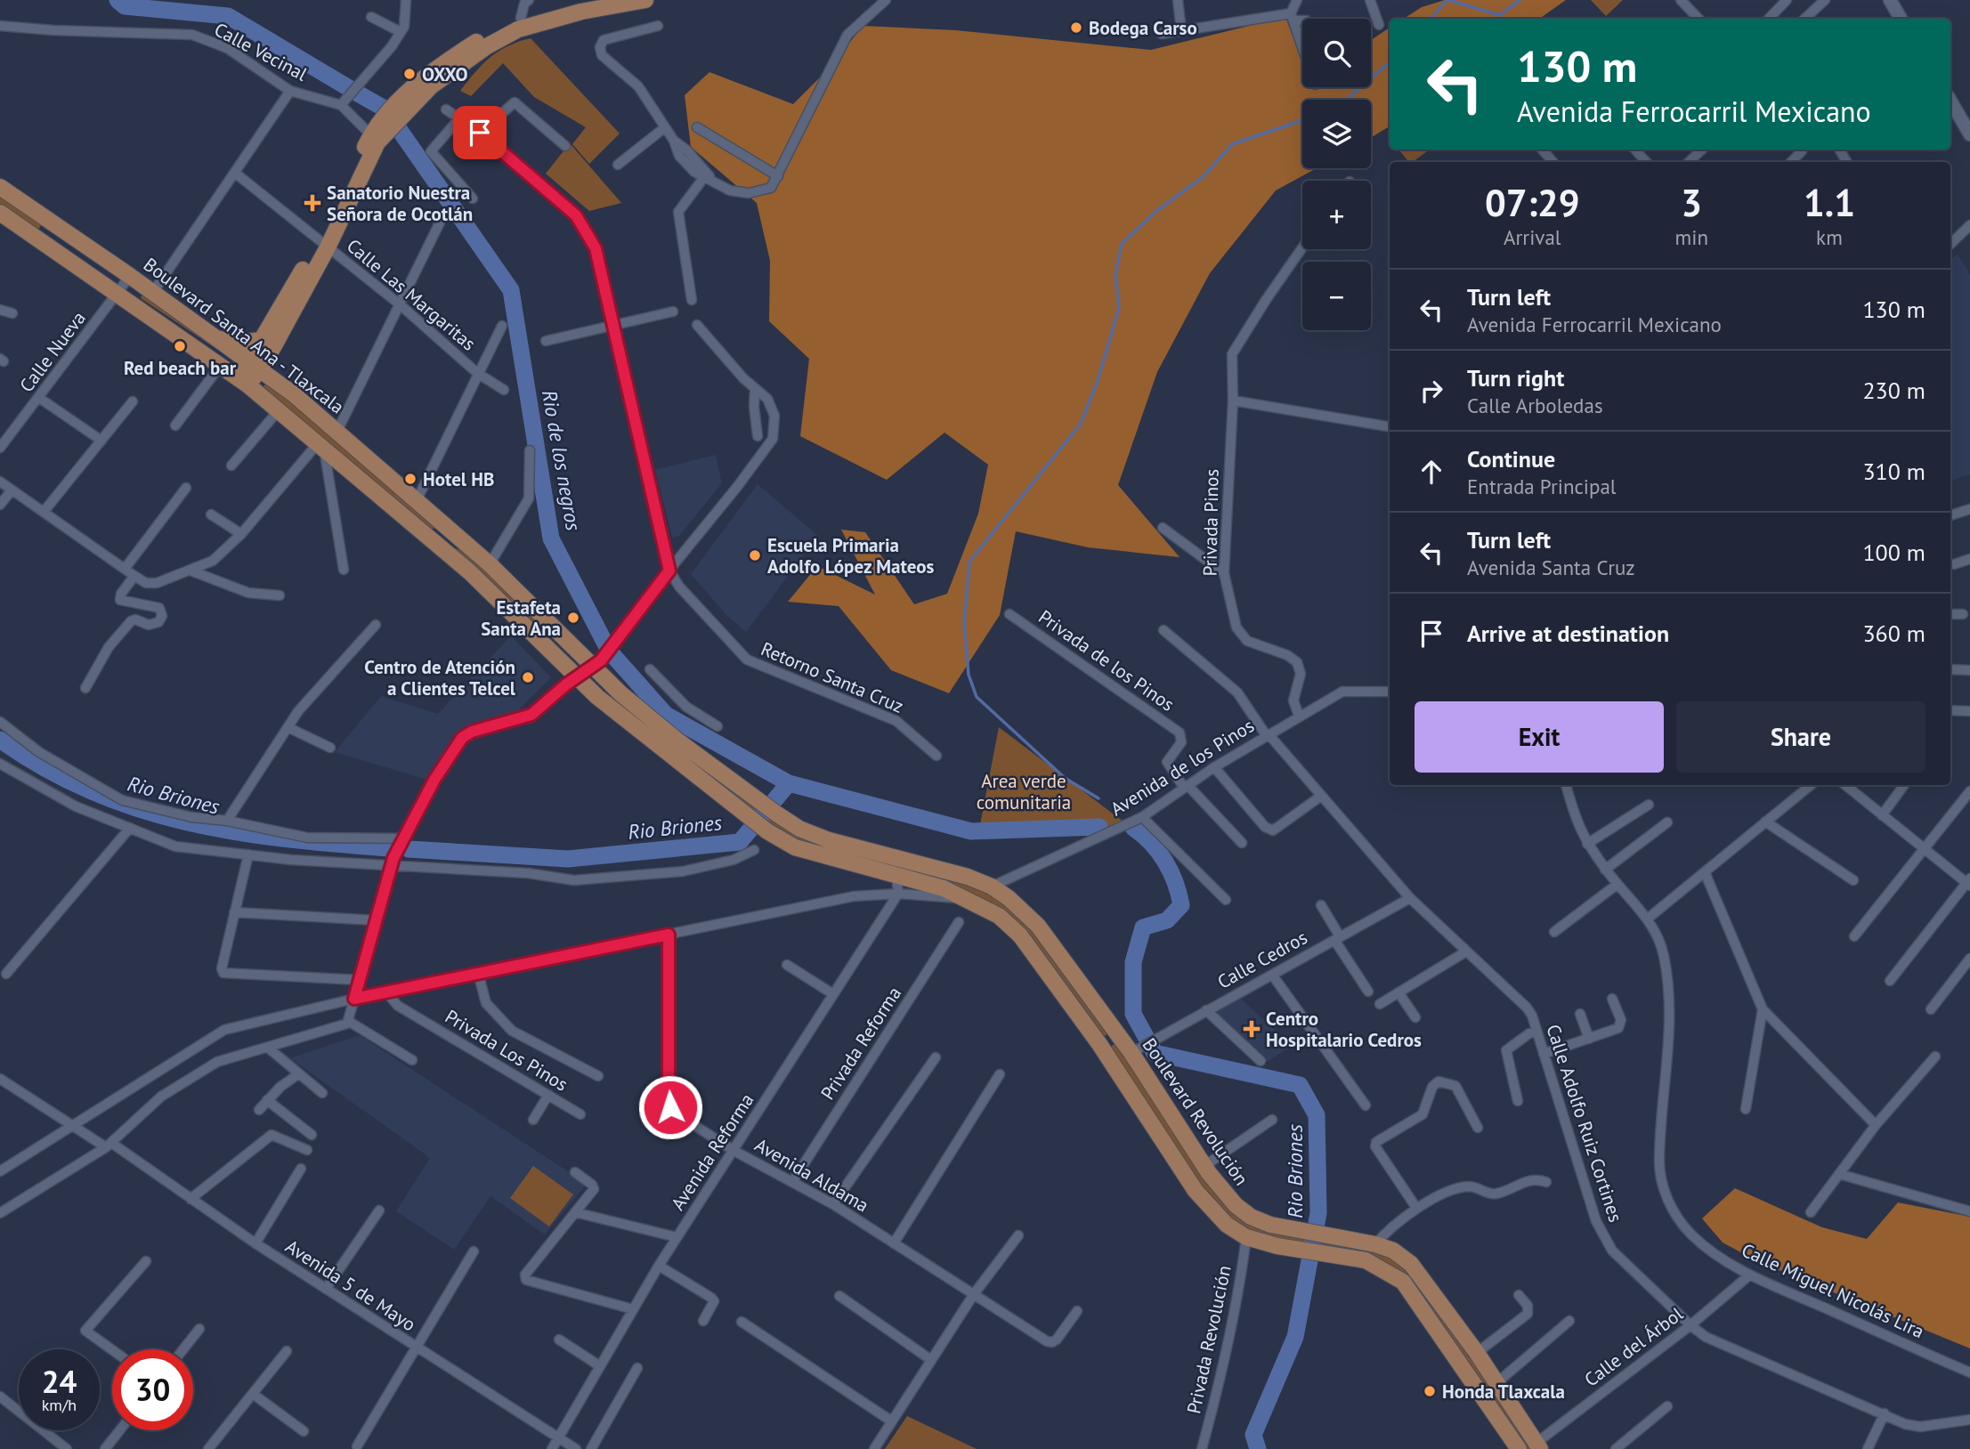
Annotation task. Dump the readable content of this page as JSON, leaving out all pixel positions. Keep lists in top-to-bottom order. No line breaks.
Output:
{"streets":{"main road":["Boulevard Santa Ana - Tlaxcala","Boulevard Revolución"],"street":["Calle Vecinal","Calle Las Margaritas","Calle Nueva","Privada Pinos","Privada de los Pinos","Retorno Santa Cruz","Avenida de los Pinos","Calle Cedros","Privada Reforma","Privada Los Pinos","Calle Adolfo Ruiz Cortines","Avenida Reforma","Avenida Aldama","Avenida 5 de Mayo","Calle Miguel Nicolás Lira","Privada Revolución","Calle del Árbol"]},"crossings":[["Boulevard Santa Ana - Tlaxcala","Calle Nueva"],["Boulevard Santa Ana - Tlaxcala","Boulevard Revolución"],["Privada Pinos","Avenida de los Pinos"],["Privada de los Pinos","Avenida de los Pinos"],["Avenida de los Pinos","Boulevard Revolución"],["Avenida de los Pinos","Calle Adolfo Ruiz Cortines"],["Calle Cedros","Boulevard Revolución"],["Calle Cedros","Calle Adolfo Ruiz Cortines"],["Privada Reforma","Avenida Aldama"],["Boulevard Revolución","Calle del Árbol"],["Calle Adolfo Ruiz Cortines","Calle del Árbol"],["Avenida Reforma","Avenida Aldama"],["Avenida Reforma","Avenida 5 de Mayo"],["Calle Miguel Nicolás Lira","Calle del Árbol"]],"water":["Rio de los negros","Rio Briones"],"parks":["Area verde comunitaria"],"places":{"other":["Bodega Carso","OXXO","Red beach bar","Hotel HB","Escuela Primaria Adolfo López Mateos","Estafeta Santa Ana","Centro de Atención a Clientes Telcel","Honda Tlaxcala"],"health":["Sanatorio Nuestra Señora de Ocotlán","Centro Hospitalario Cedros"]},"page":{"map_buttons":["+","−"],"turn":["130 m","Avenida Ferrocarril Mexicano"],"eta":["07:29","Arrival","3","min","1.1","km"],"list":[{"name":"Turn left","note":"Avenida Ferrocarril Mexicano","value":"130 m"},{"name":"Turn right","note":"Calle Arboledas","value":"230 m"},{"name":"Continue","note":"Entrada Principal","value":"310 m"},{"name":"Turn left","note":"Avenida Santa Cruz","value":"100 m"},{"name":"Arrive at destination","value":"360 m"}],"buttons":["Exit","Share"],"speed":"24 km/h","limit":"30"}}
